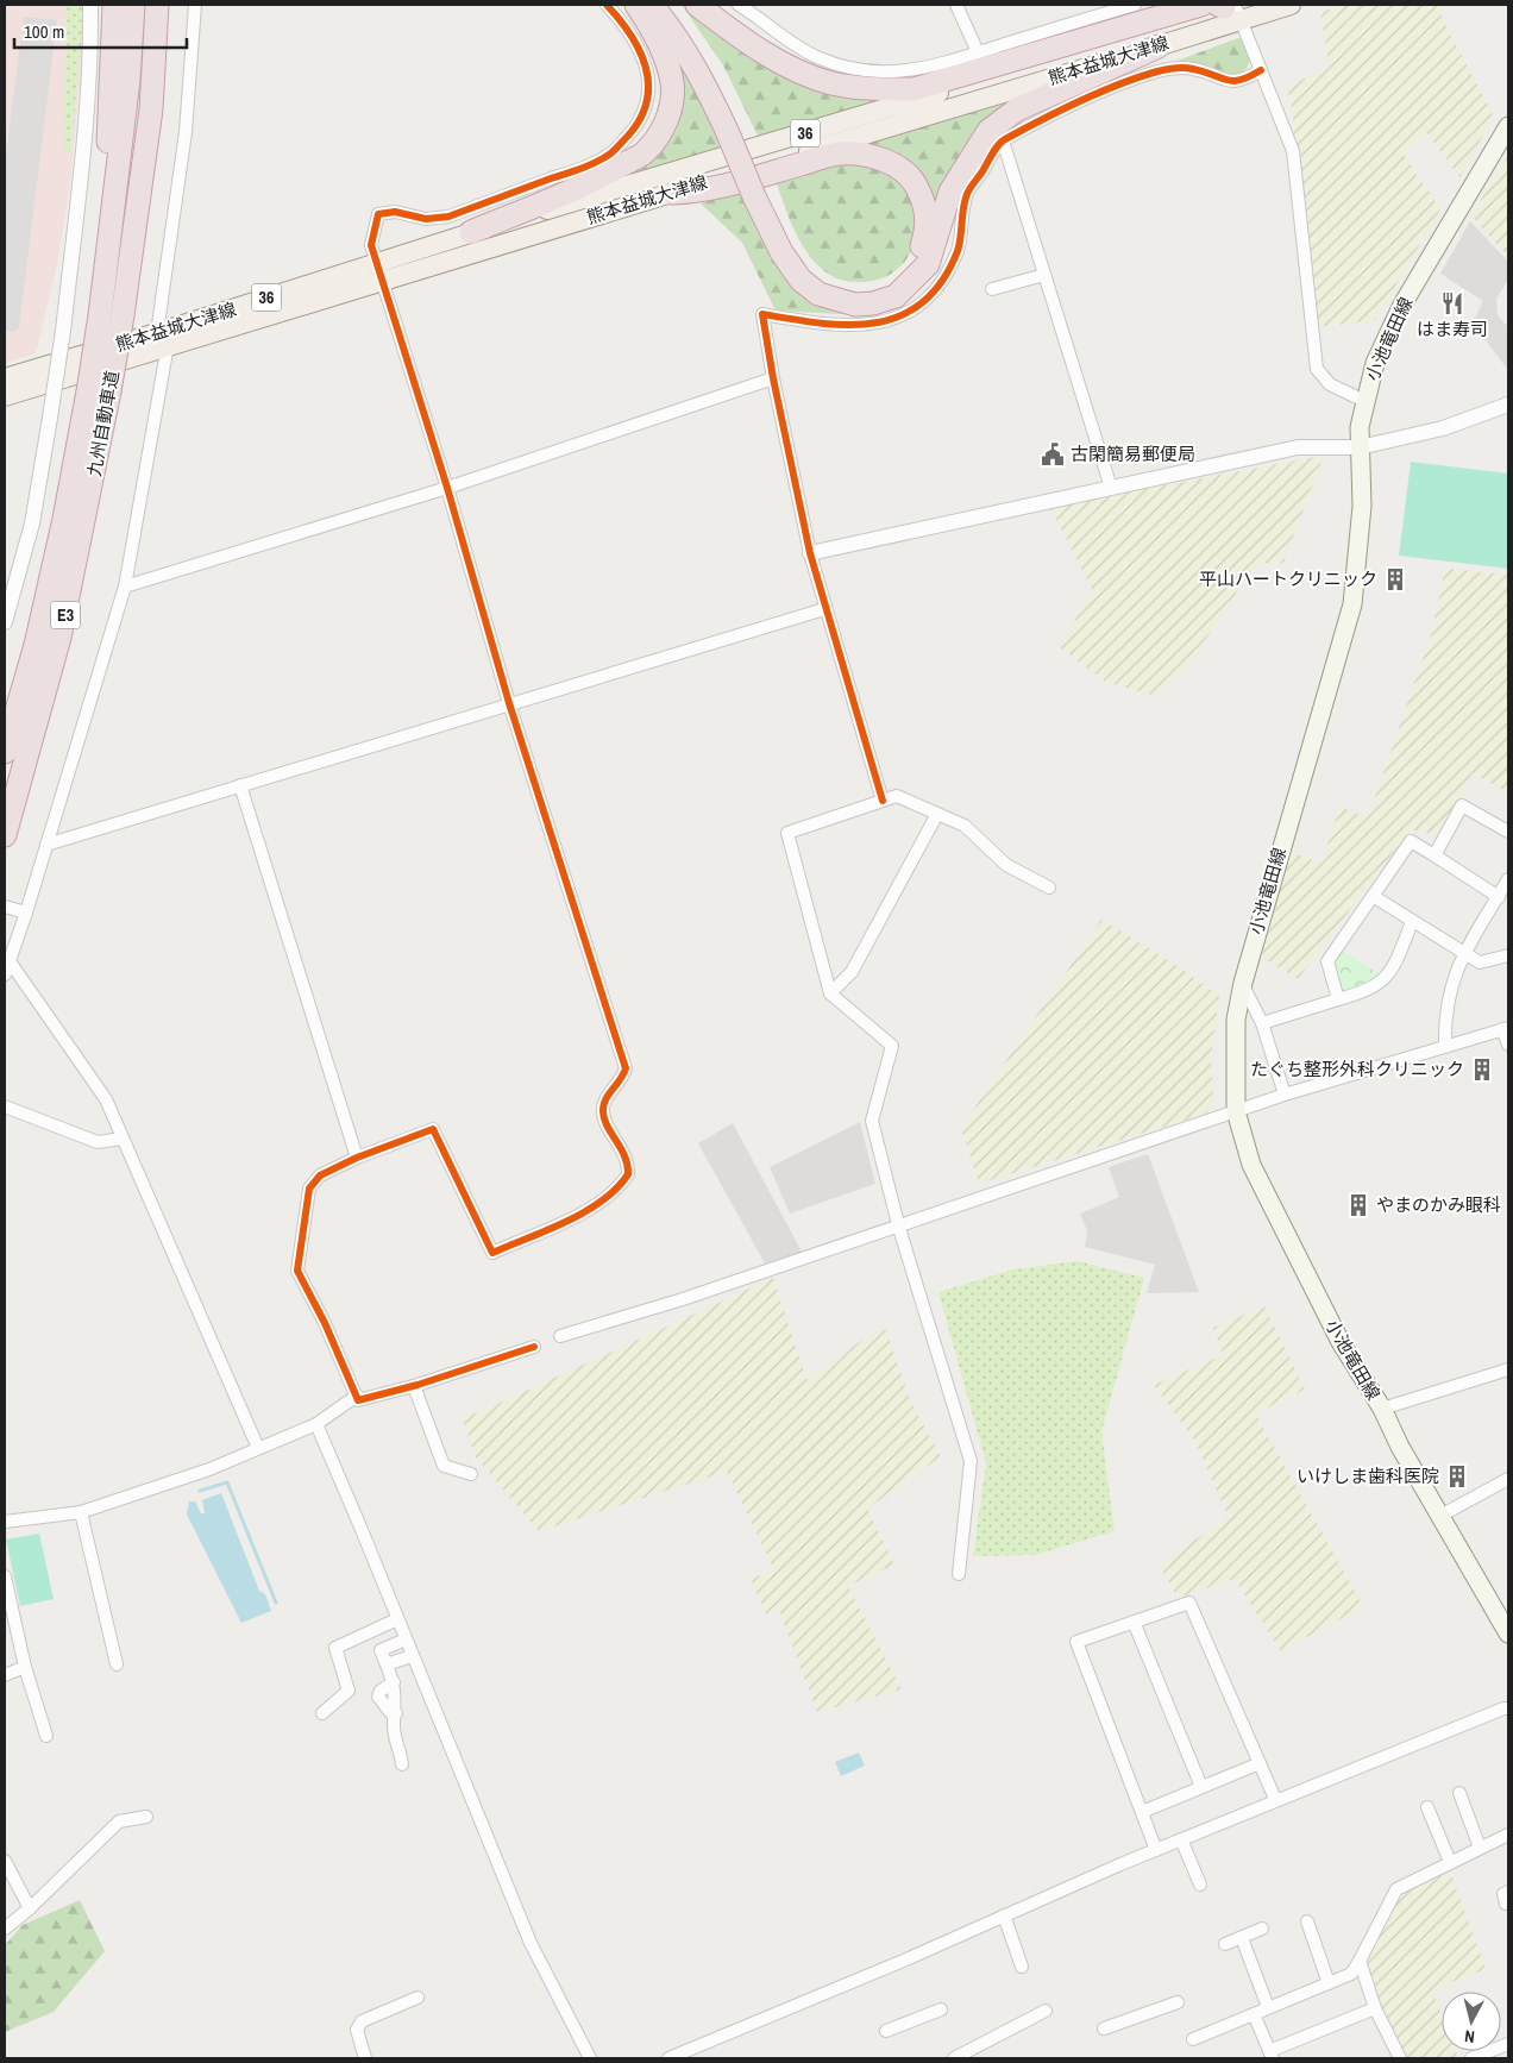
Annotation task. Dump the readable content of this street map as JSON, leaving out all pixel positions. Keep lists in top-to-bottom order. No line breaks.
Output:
{"streets":{"highway":["九州自動車道","E3"],"main road":["熊本益城大津線","36","小池竜田線"]},"places":{"restaurant":["はま寿司"],"public building":["古閑簡易郵便局"],"building":["平山ハートクリニック","たぐち整形外科クリニック","やまのかみ眼科","いけしま歯科医院"]},"scale_bar":"100 m","north":"bottom"}
